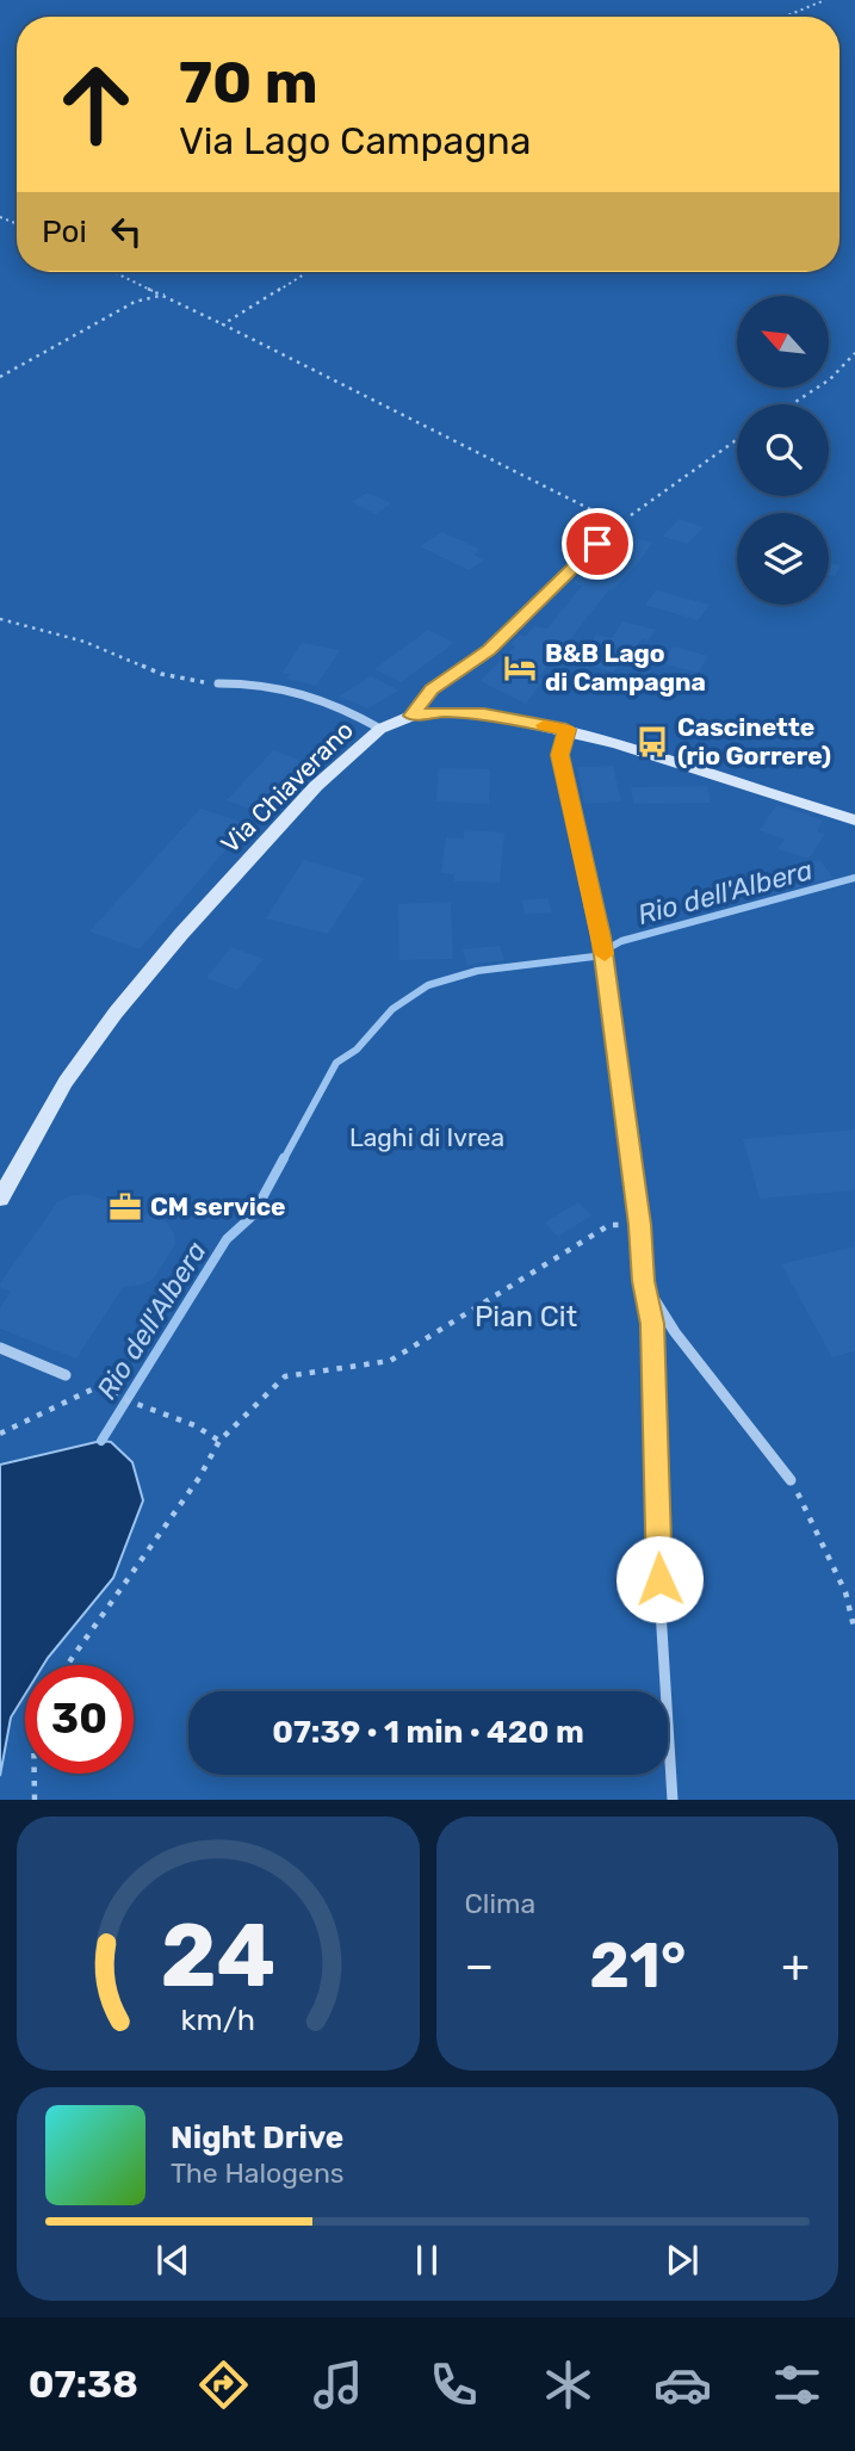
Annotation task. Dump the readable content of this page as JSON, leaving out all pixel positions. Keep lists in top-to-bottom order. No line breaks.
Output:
{"streets":{"street":["Via Chiaverano"]},"water":["Rio dell'Albera"],"parks":["Laghi di Ivrea","Pian Cit"],"places":{"hotel":["B&B Lago di Campagna"],"bus stop":["Cascinette (rio Gorrere)"],"office":["CM service"]},"north":"top left","page":{"turn":["70 m","Via Lago Campagna"],"then":"Poi","limit":"30","trip":"07:39 · 1 min · 420 m","tile":"Clima","heat":["−","21°","+"],"song":["Night Drive","The Halogens"],"tabs":"07:38","gauge":["24","km/h"]}}
